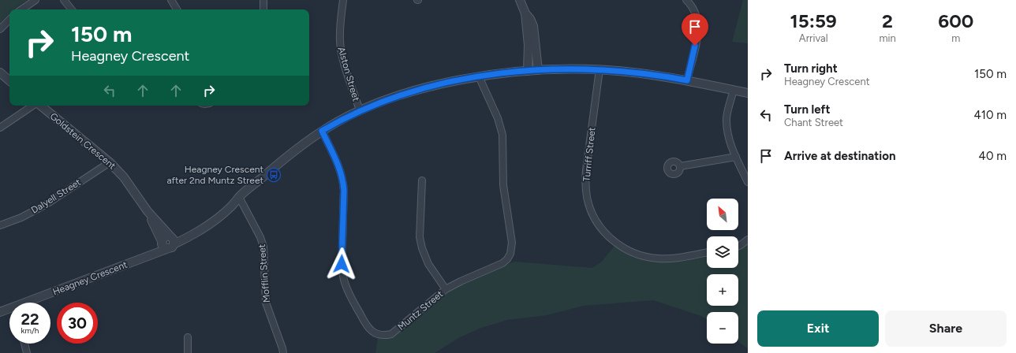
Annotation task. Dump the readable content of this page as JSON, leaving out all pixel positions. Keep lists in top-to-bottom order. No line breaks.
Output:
{"streets":{"street":["Alston Street","Goldstein Crescent","Turriff Street","Dalyell Street","Mofflin Street","Heagney Crescent","Muntz Street"]},"crossings":[["Alston Street","Heagney Crescent"],["Goldstein Crescent","Dalyell Street"],["Goldstein Crescent","Heagney Crescent"],["Turriff Street","Heagney Crescent"],["Mofflin Street","Heagney Crescent"],["Heagney Crescent","Muntz Street"]],"places":{"bus stop":["Heagney Crescent after 2nd Muntz Street"]},"north":"top left","page":{"eta":["15:59","Arrival","2","min","600","m"],"turn":["150 m","Heagney Crescent"],"list":[{"name":"Turn right","note":"Heagney Crescent","value":"150 m"},{"name":"Turn left","note":"Chant Street","value":"410 m"},{"name":"Arrive at destination","value":"40 m"}],"map_buttons":["+","−"],"speed":"22 km/h","limit":"30","buttons":["Exit","Share"]}}
